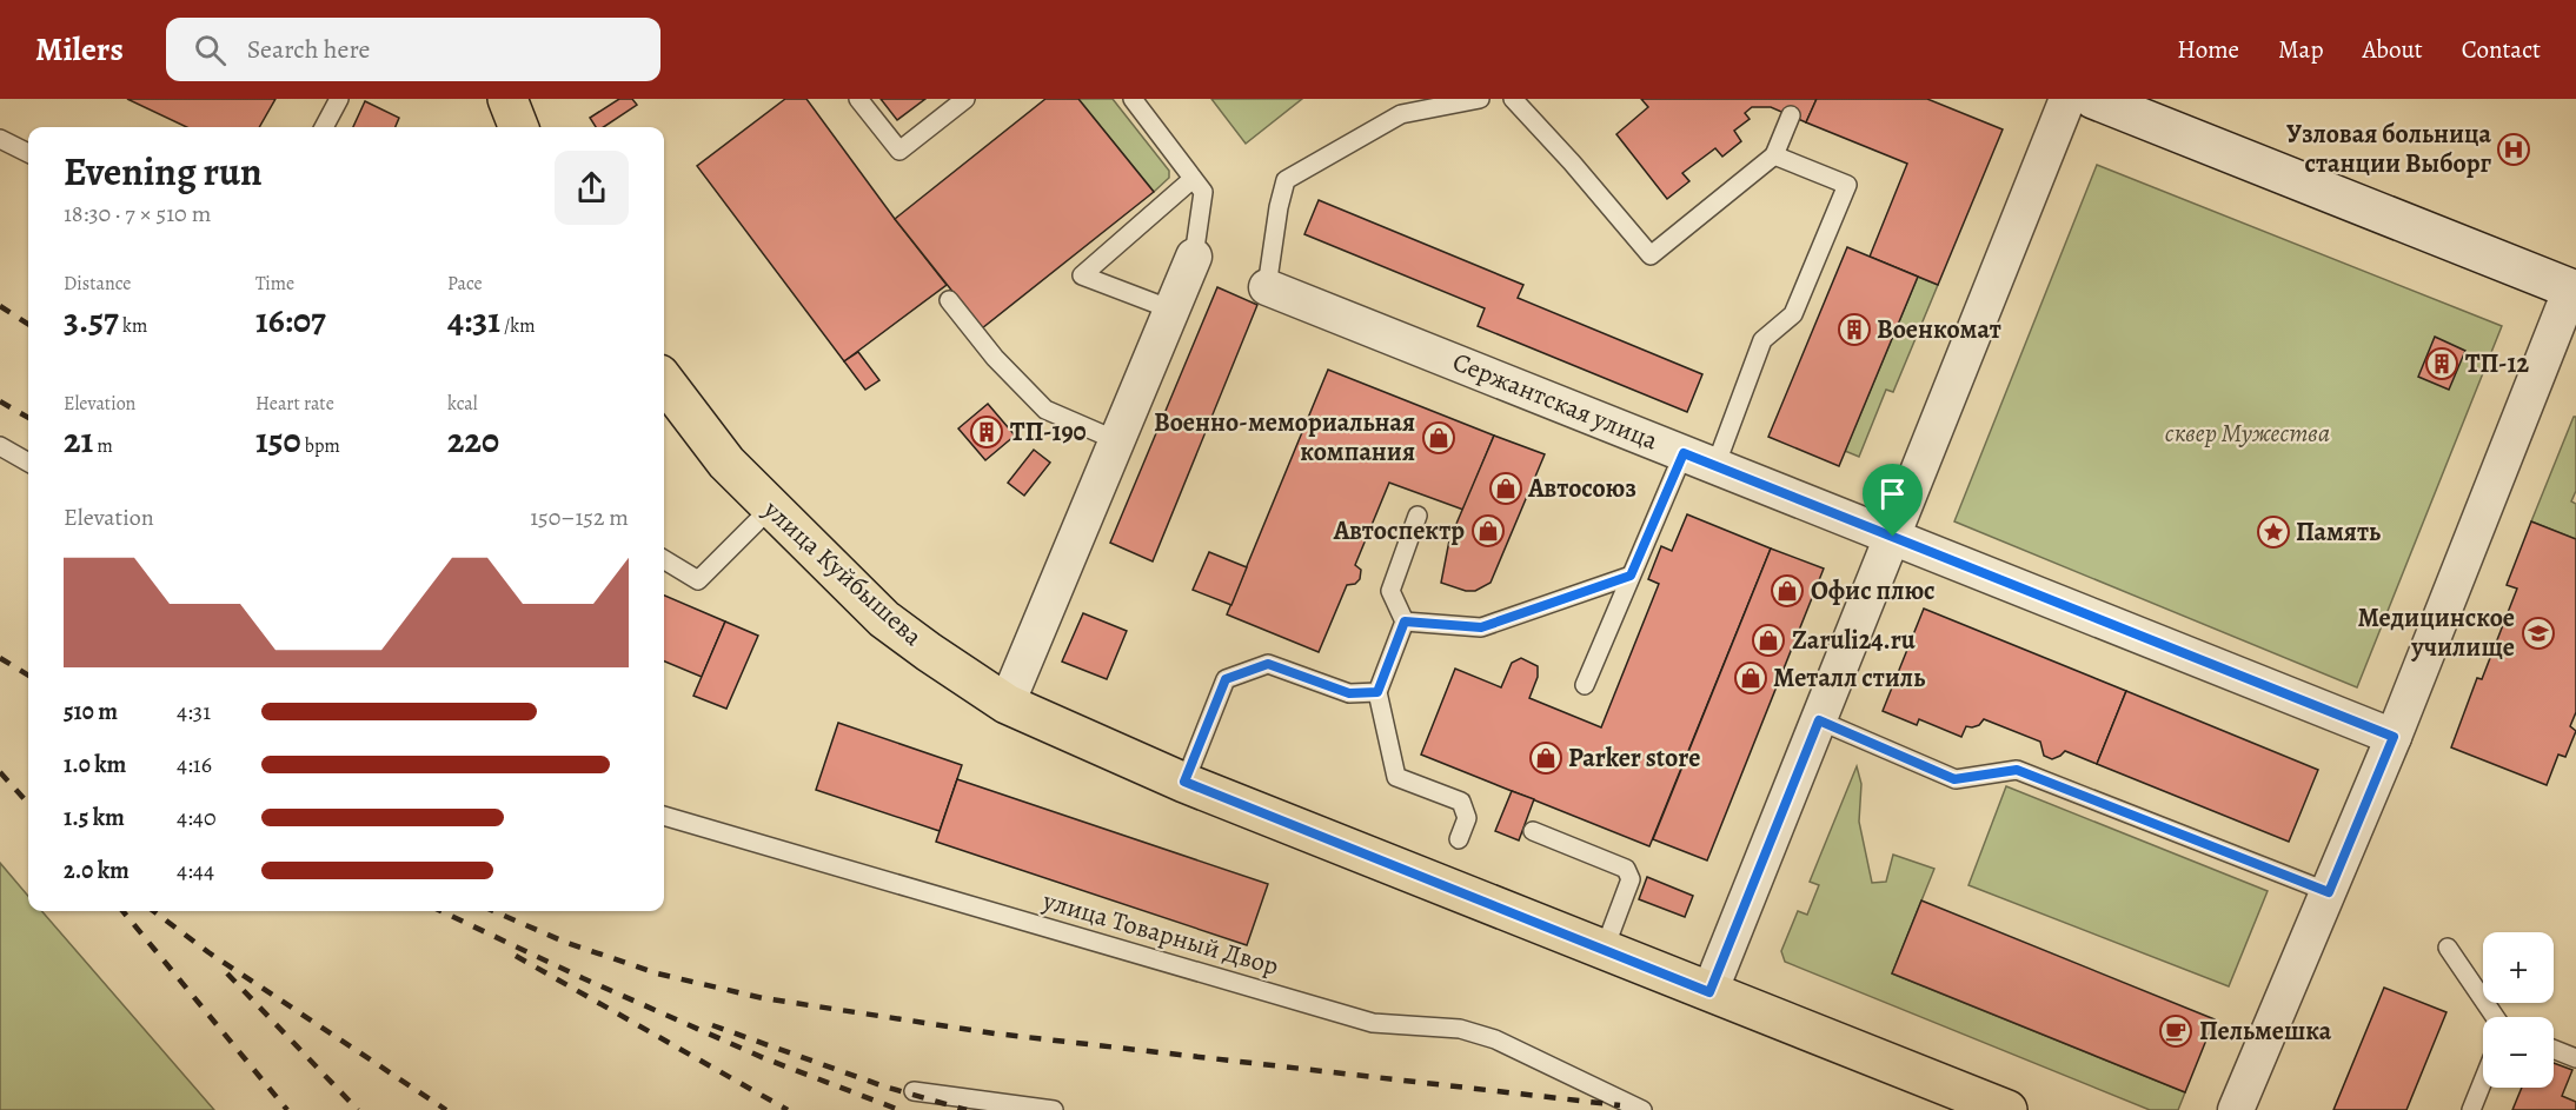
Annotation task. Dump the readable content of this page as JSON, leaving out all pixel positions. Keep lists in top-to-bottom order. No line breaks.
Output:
{"streets":{"main road":["улица Куйбышева"],"street":["Сержантская улица"],"lane":["улица Товарный Двор"]},"parks":["сквер Мужества"],"places":{"hospital":["Узловая больница станции Выборг"],"building":["Военкомат","ТП-12","ТП-190"],"shop":["Военно-мемориальная компания","Автосоюз","Автоспектр","Офис плюс","Zaruli24.ru","Металл стиль","Parker store"],"place":["Память"],"school or university":["Медицинское училище"],"cafe":["Пельмешка"]},"page":{"header":"Milers","search":"Search here","nav":["Home","Map","About","Contact"],"heading":["Evening run","18:30 · 7 × 510 m"],"stats":[["Distance","3.57 km"],["Time","16:07"],["Pace","4:31 /km"],["Elevation","21 m"],["Heart rate","150 bpm"],["kcal","220"]],"chart":["Elevation","150–152 m"],"list":[{"name":"510 m","note":"4:31"},{"name":"1.0 km","note":"4:16"},{"name":"1.5 km","note":"4:40"},{"name":"2.0 km","note":"4:44"}],"map_buttons":["+","−"]}}
